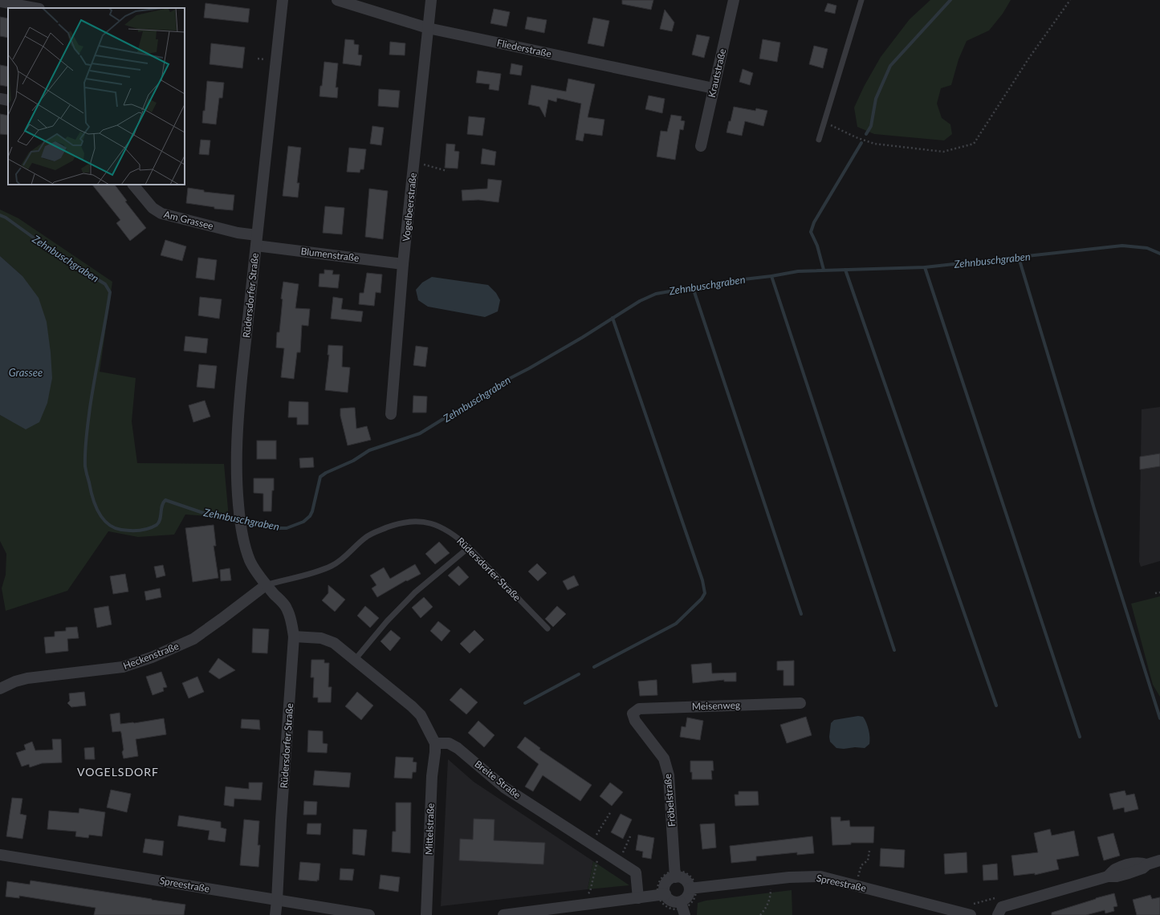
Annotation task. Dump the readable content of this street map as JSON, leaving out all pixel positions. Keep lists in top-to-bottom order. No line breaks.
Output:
{"streets":{"street":["Fliederstraße","Krautstraße","Vogelbeerstraße","Am Grassee","Blumenstraße","Rüdersdorfer Straße","Heckenstraße","Meisenweg","Breite Straße","Fröbelstraße","Mittelstraße","Spreestraße"]},"crossings":[["Fliederstraße","Krautstraße"],["Fliederstraße","Vogelbeerstraße"],["Vogelbeerstraße","Blumenstraße"],["Am Grassee","Blumenstraße"],["Am Grassee","Rüdersdorfer Straße"],["Blumenstraße","Rüdersdorfer Straße"],["Rüdersdorfer Straße","Heckenstraße"],["Rüdersdorfer Straße","Spreestraße"],["Meisenweg","Fröbelstraße"],["Breite Straße","Mittelstraße"],["Fröbelstraße","Spreestraße"]],"districts":["VOGELSDORF"],"water":["Zehnbuschgraben","Grassee"]}
